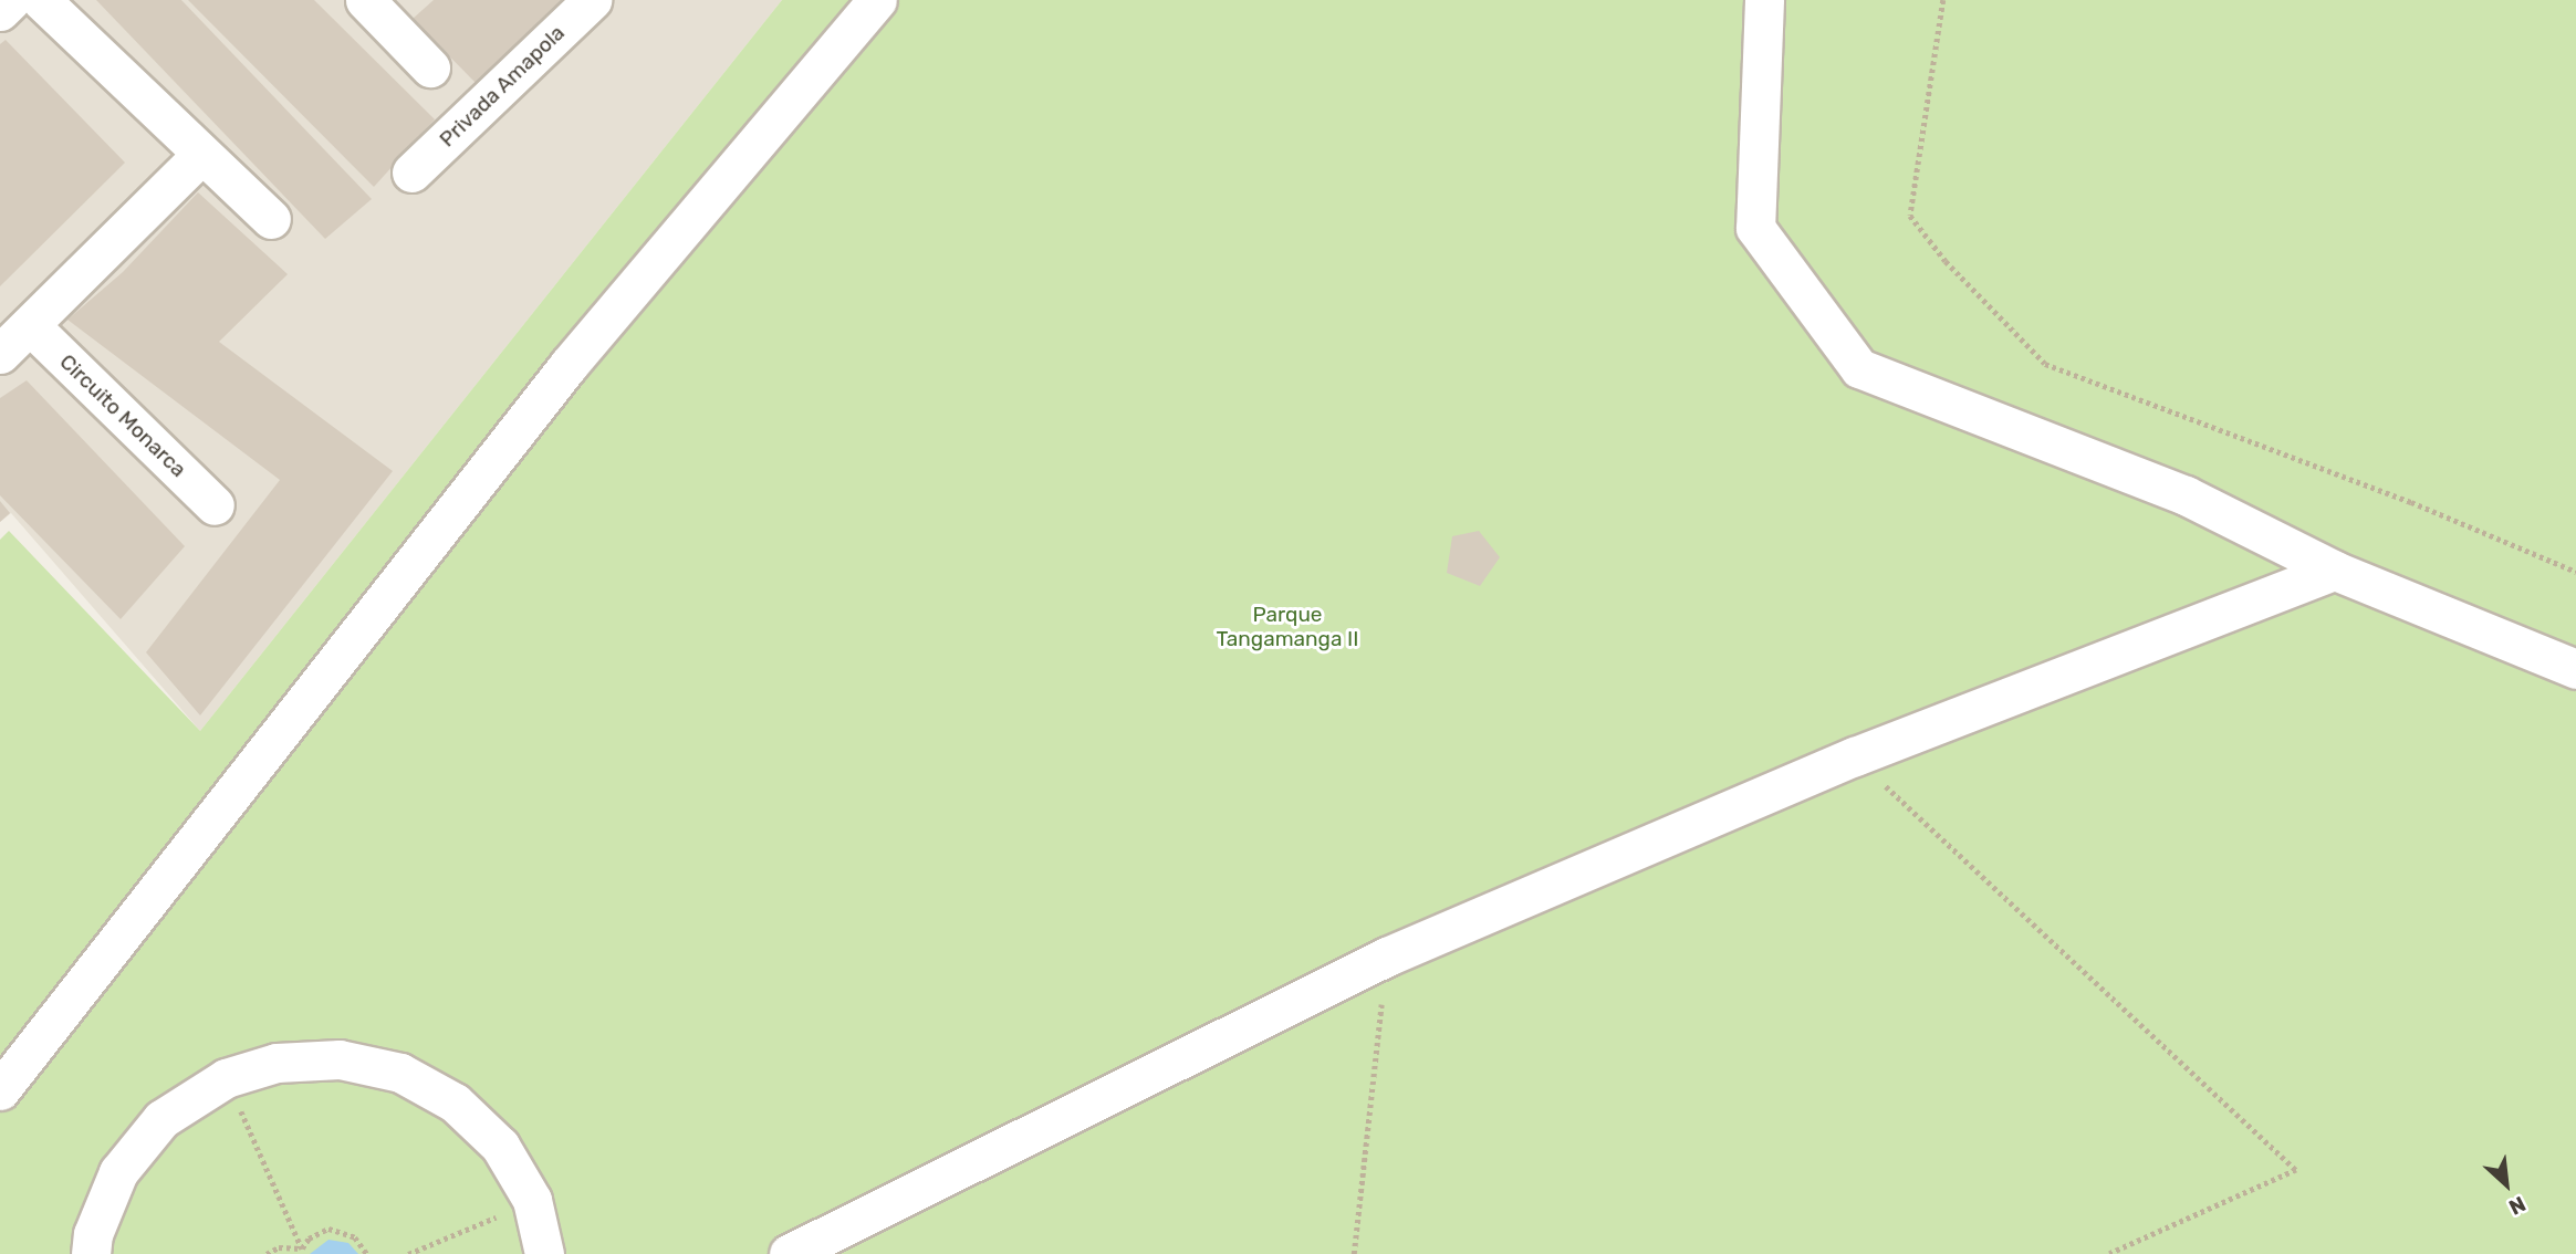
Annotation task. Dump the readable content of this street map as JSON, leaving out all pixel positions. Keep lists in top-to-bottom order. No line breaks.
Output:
{"streets":{"street":["Privada Amapola","Circuito Monarca"]},"parks":["Parque Tangamanga II"],"north":"bottom right"}
